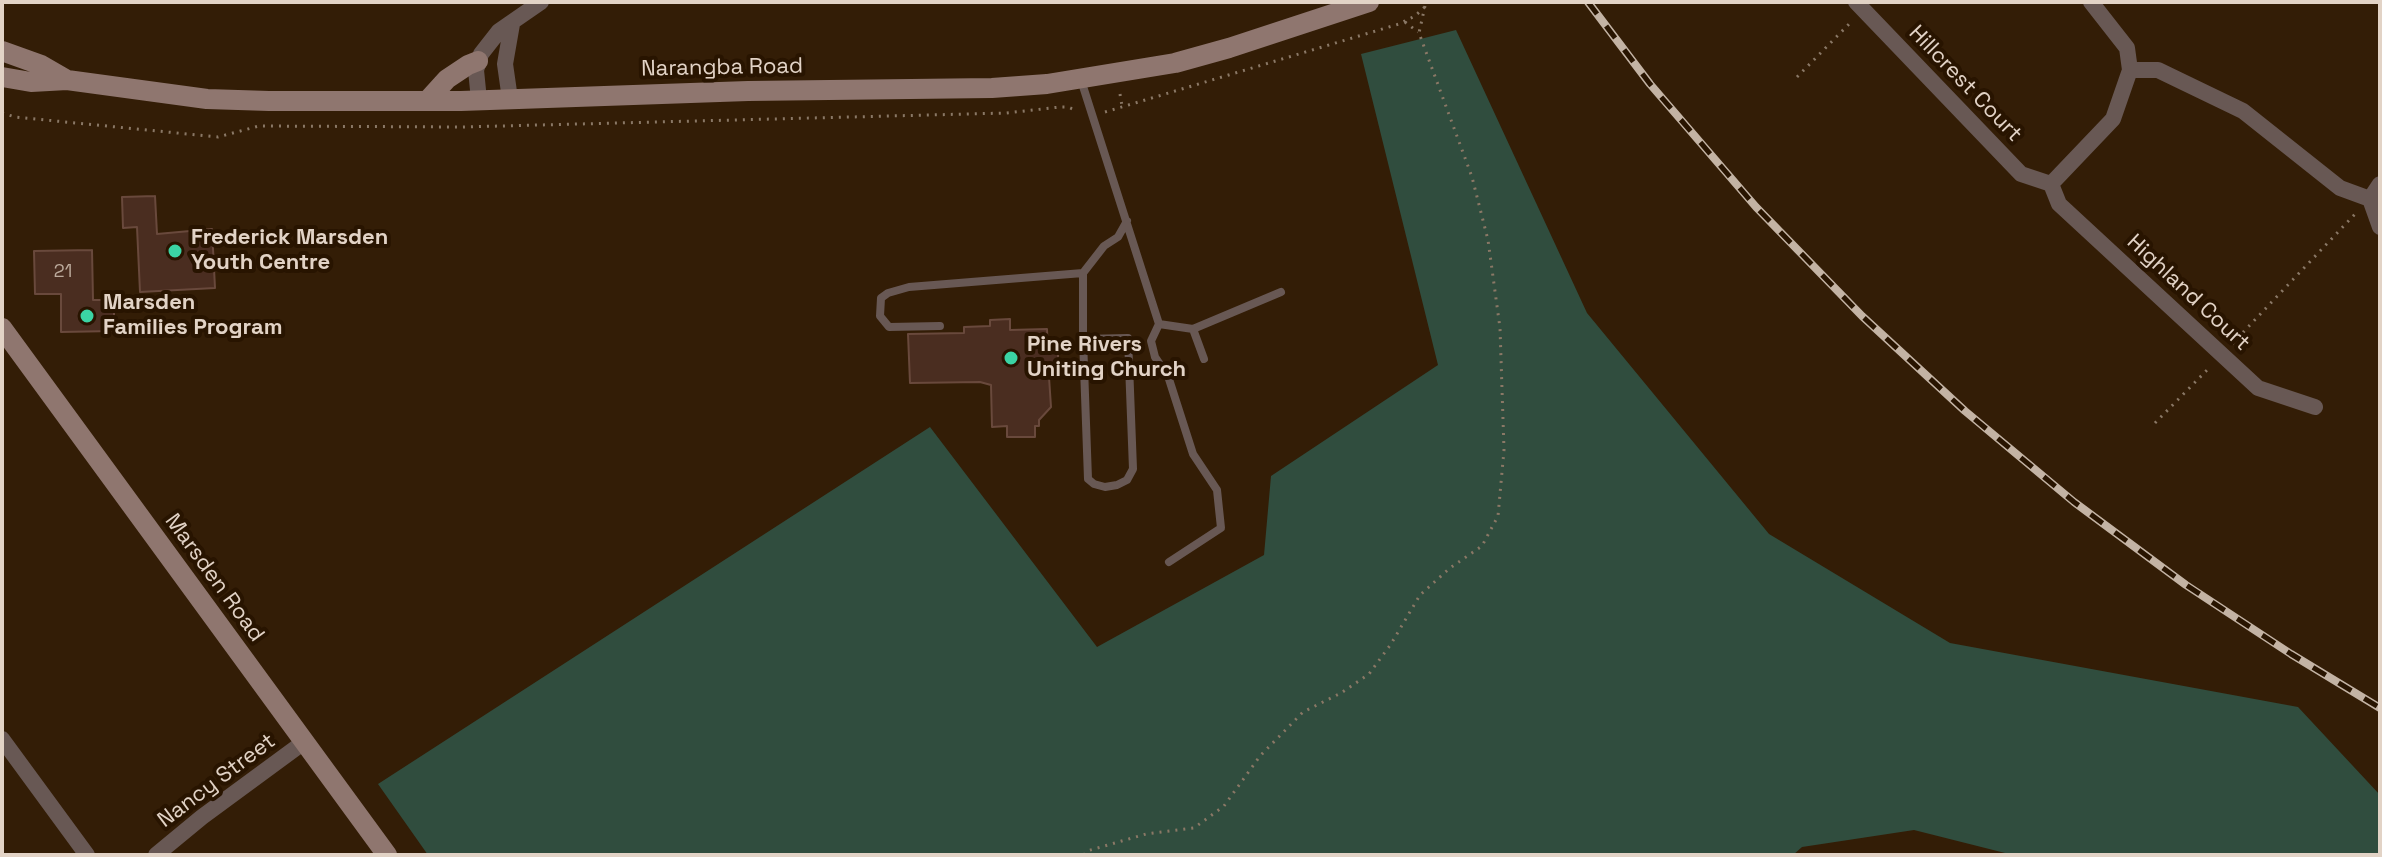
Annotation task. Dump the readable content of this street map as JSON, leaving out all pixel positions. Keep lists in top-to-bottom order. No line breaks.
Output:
{"streets":{"main road":["Narangba Road","Marsden Road"],"street":["Hillcrest Court","Highland Court","Nancy Street"]},"crossings":[["Hillcrest Court","Highland Court"],["Marsden Road","Nancy Street"]],"places":["Frederick Marsden Youth Centre","Marsden Families Program","Pine Rivers Uniting Church"],"house_numbers":["21"]}
